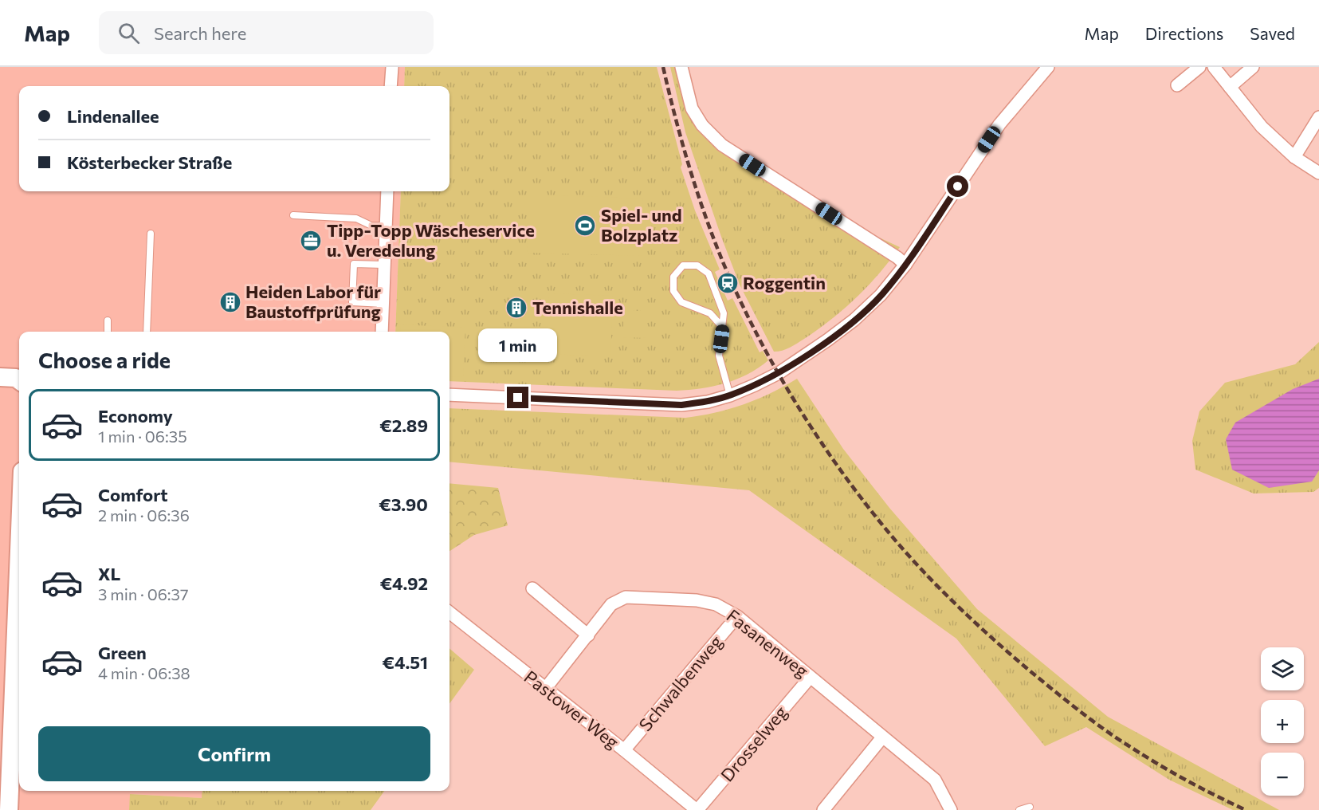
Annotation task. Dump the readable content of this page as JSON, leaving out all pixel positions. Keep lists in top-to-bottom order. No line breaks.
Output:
{"streets":{"street":["Fasanenweg","Schwalbenweg","Pastower Weg","Drosselweg"]},"crossings":[["Fasanenweg","Schwalbenweg"],["Fasanenweg","Pastower Weg"],["Fasanenweg","Drosselweg"],["Schwalbenweg","Pastower Weg"],["Pastower Weg","Drosselweg"]],"places":{"sports":["Spiel- und Bolzplatz"],"office":["Tipp-Topp Wäscheservice u. Veredelung"],"station":["Roggentin"],"building":["Heiden Labor für Baustoffprüfung","Tennishalle"]},"page":{"header":"Map","search":"Search here","nav":["Map","Directions","Saved"],"banner":["Lindenallee","Kösterbecker Straße"],"bubble":"1 min","heading":"Choose a ride","list":[{"name":"Economy","note":"1 min · 06:35","value":"€2.89"},{"name":"Comfort","note":"2 min · 06:36","value":"€3.90"},{"name":"XL","note":"3 min · 06:37","value":"€4.92"},{"name":"Green","note":"4 min · 06:38","value":"€4.51"}],"map_buttons":["+","−"],"buttons":"Confirm"}}
